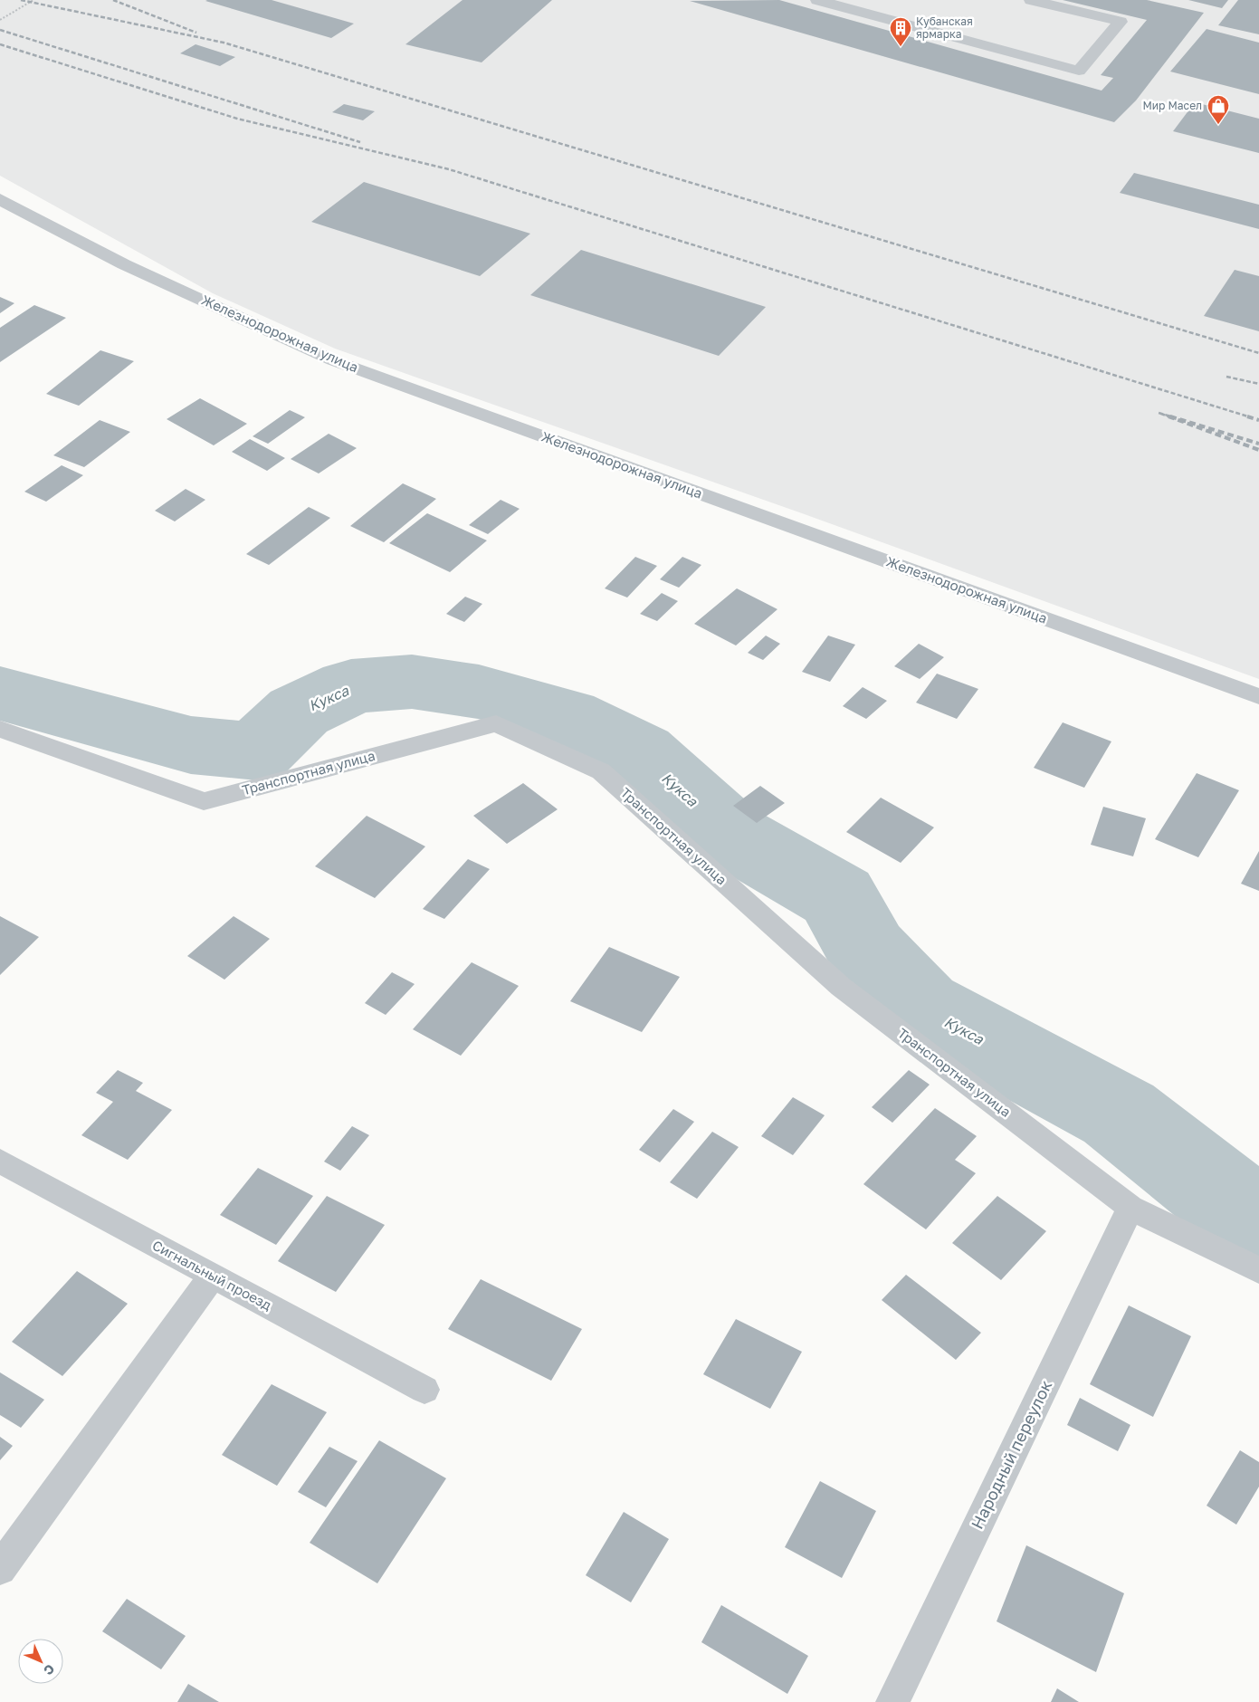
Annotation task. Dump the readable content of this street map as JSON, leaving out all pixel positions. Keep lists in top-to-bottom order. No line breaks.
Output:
{"streets":{"street":["Железнодорожная улица","Транспортная улица","Сигнальный проезд","Народный переулок"]},"crossings":[["Транспортная улица","Народный переулок"]],"water":["Кукса"],"places":{"building":["Кубанская ярмарка"],"shop":["Мир Масел"]},"north":"bottom right"}
